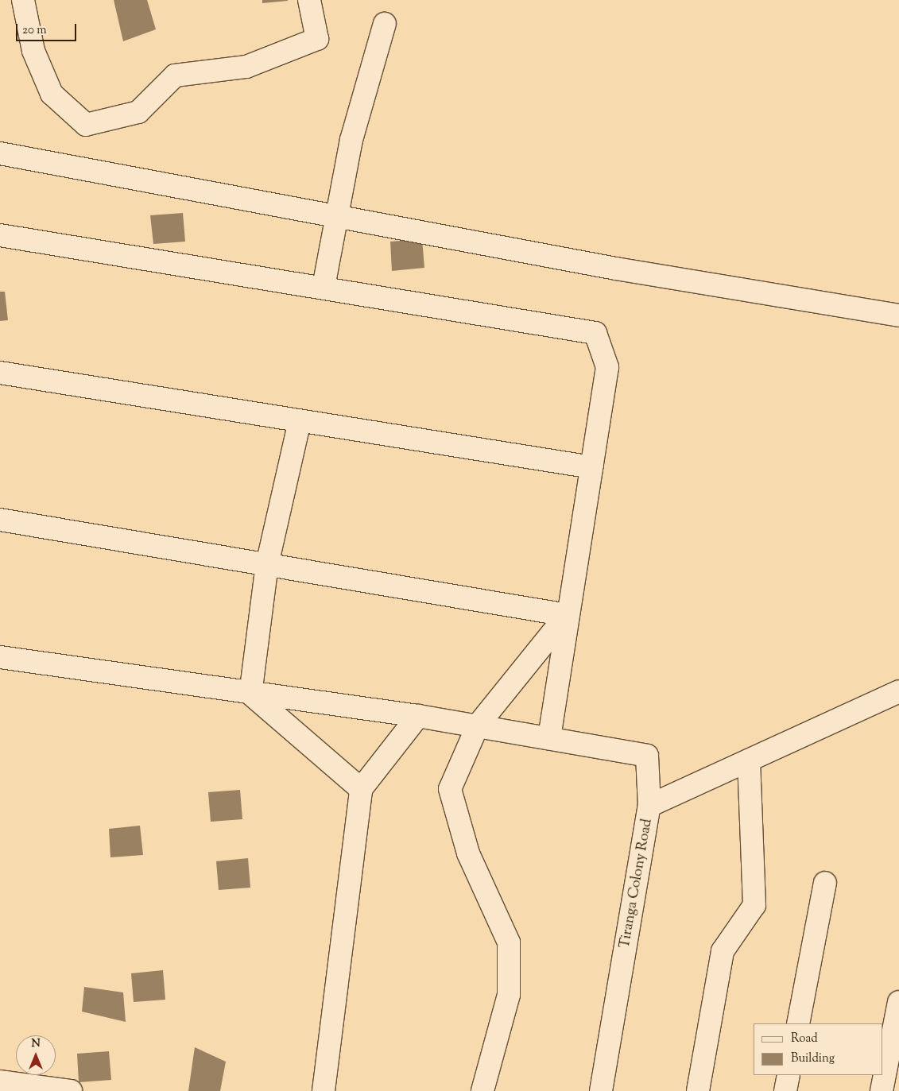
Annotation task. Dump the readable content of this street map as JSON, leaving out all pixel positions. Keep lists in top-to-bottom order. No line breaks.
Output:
{"streets":{"street":["Tiranga Colony Road"]},"legend":["Road","Building"],"scale_bar":"20 m","north":"top"}
